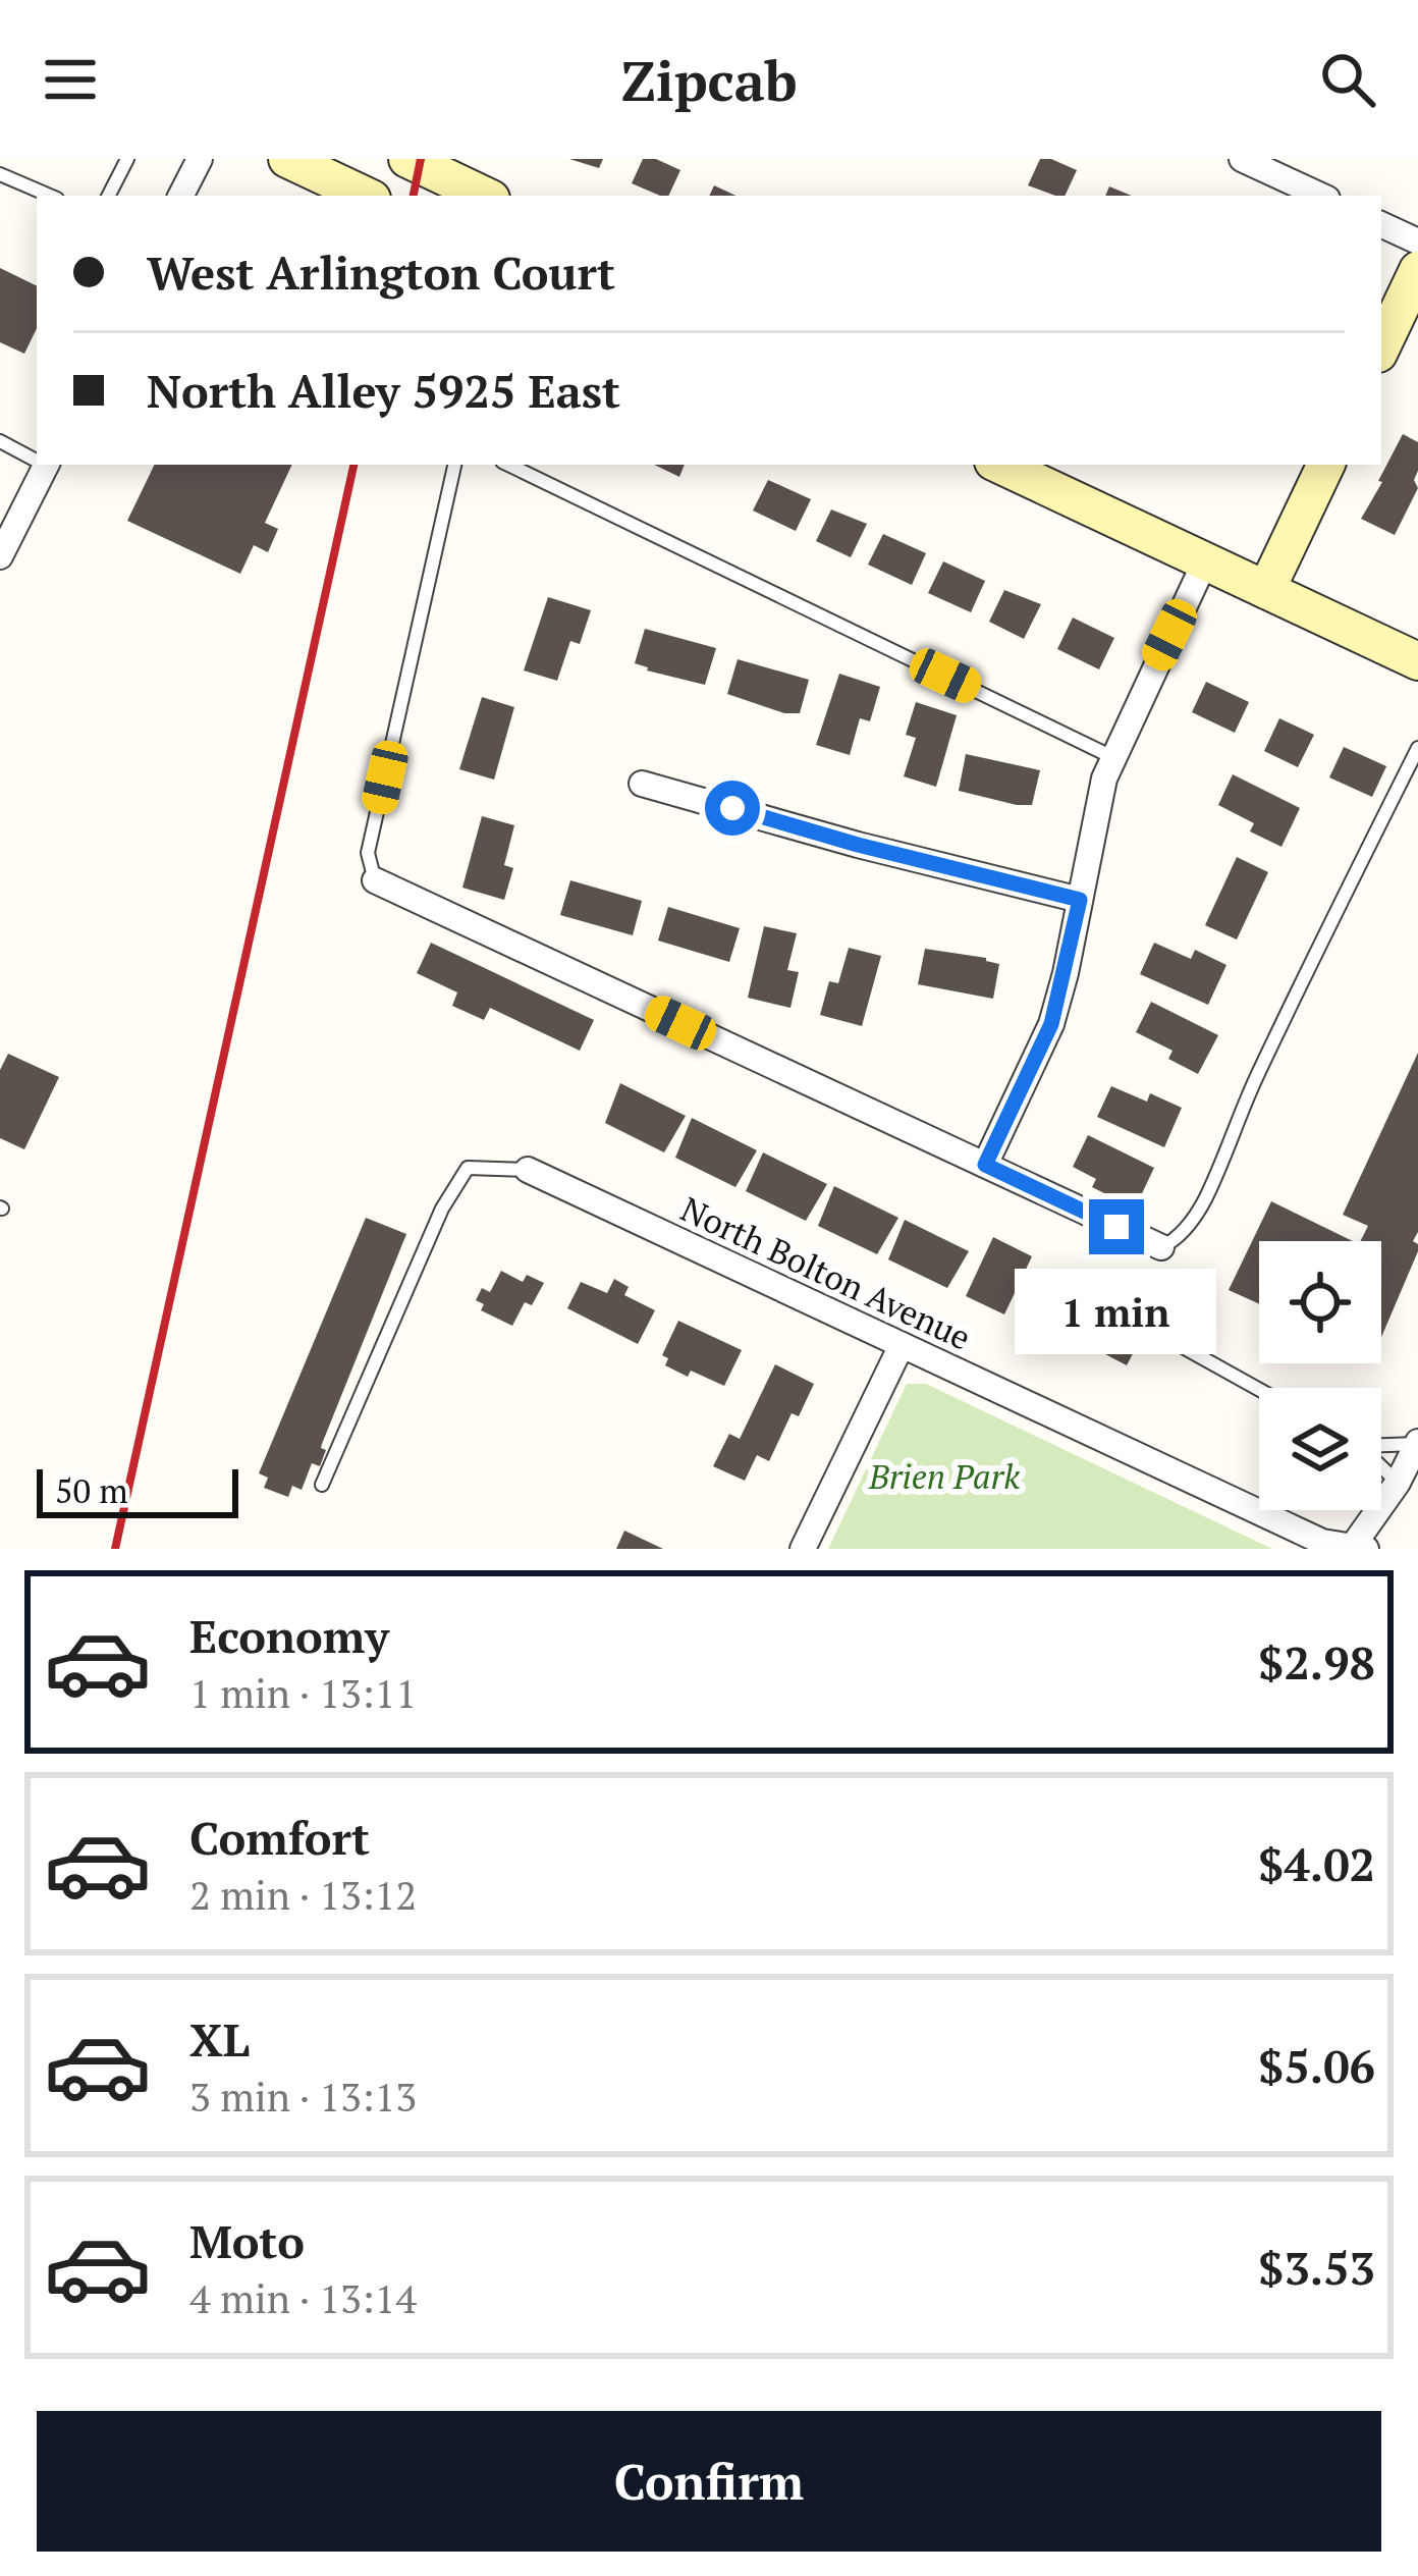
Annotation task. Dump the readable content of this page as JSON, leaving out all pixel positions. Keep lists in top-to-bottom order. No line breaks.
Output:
{"streets":{"street":["North Bolton Avenue"]},"parks":["Brien Park"],"scale_bar":"50 m","page":{"header":"Zipcab","banner":["West Arlington Court","North Alley 5925 East"],"bubble":"1 min","scale":"50 m","list":[{"name":"Economy","note":"1 min · 13:11","value":"$2.98"},{"name":"Comfort","note":"2 min · 13:12","value":"$4.02"},{"name":"XL","note":"3 min · 13:13","value":"$5.06"},{"name":"Moto","note":"4 min · 13:14","value":"$3.53"}],"buttons":"Confirm"}}
